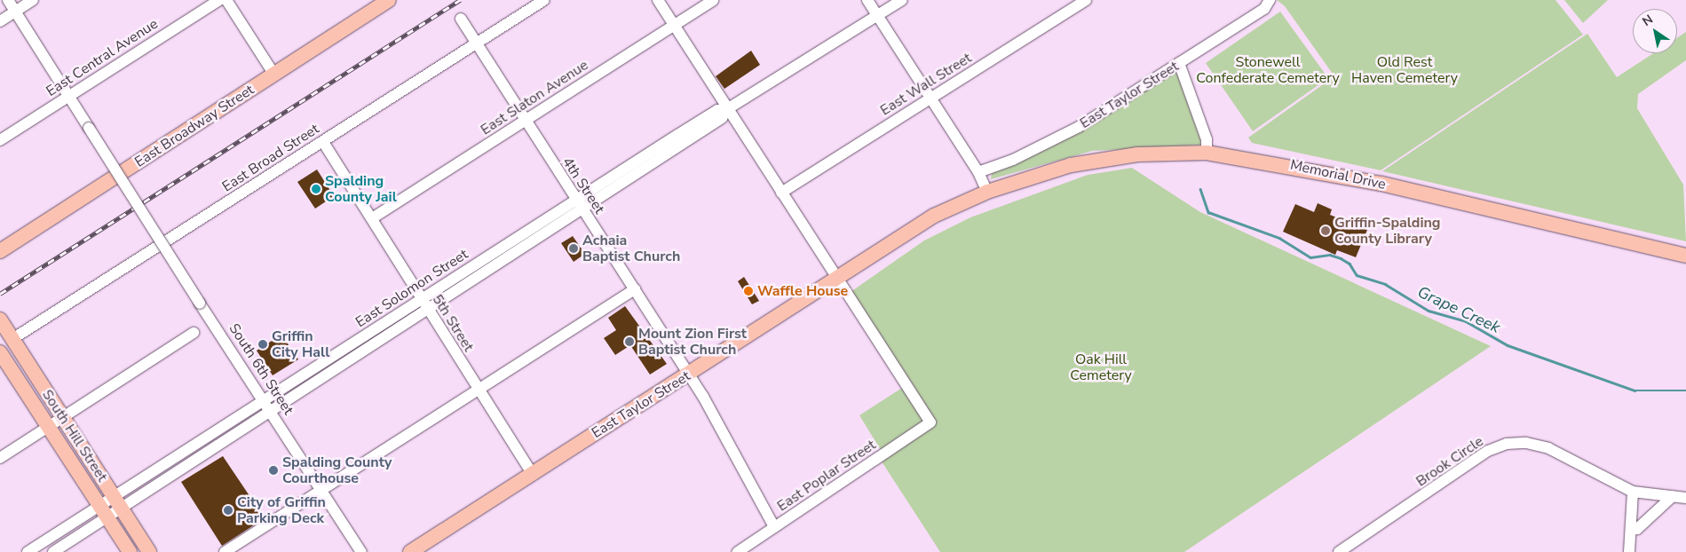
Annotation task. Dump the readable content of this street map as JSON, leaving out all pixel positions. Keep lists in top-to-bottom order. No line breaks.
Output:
{"streets":{"main road":["East Taylor Street","East Broadway Street","Memorial Drive","South Hill Street"],"street":["East Central Avenue","East Wall Street","East Slaton Avenue","East Broad Street","4th Street","East Solomon Street","5th Street","South 6th Street","Brook Circle","East Poplar Street"]},"crossings":[["East Central Avenue","South 6th Street"],["East Taylor Street","Memorial Drive"],["East Taylor Street","4th Street"],["East Taylor Street","5th Street"],["East Taylor Street","East Poplar Street"],["East Slaton Avenue","4th Street"],["East Slaton Avenue","5th Street"],["East Broad Street","4th Street"],["East Broad Street","5th Street"],["East Broad Street","South Hill Street"],["4th Street","East Solomon Street"],["4th Street","East Poplar Street"],["East Solomon Street","5th Street"],["East Solomon Street","South 6th Street"],["East Solomon Street","South Hill Street"]],"water":["Grape Creek"],"parks":["Stonewell Confederate Cemetery","Old Rest Haven Cemetery","Oak Hill Cemetery"],"places":["Spalding County Jail","Griffin-Spalding County Library","Achaia Baptist Church","Waffle House","Mount Zion First Baptist Church","Griffin City Hall","Spalding County Courthouse","City of Griffin Parking Deck"],"north":"top left"}
